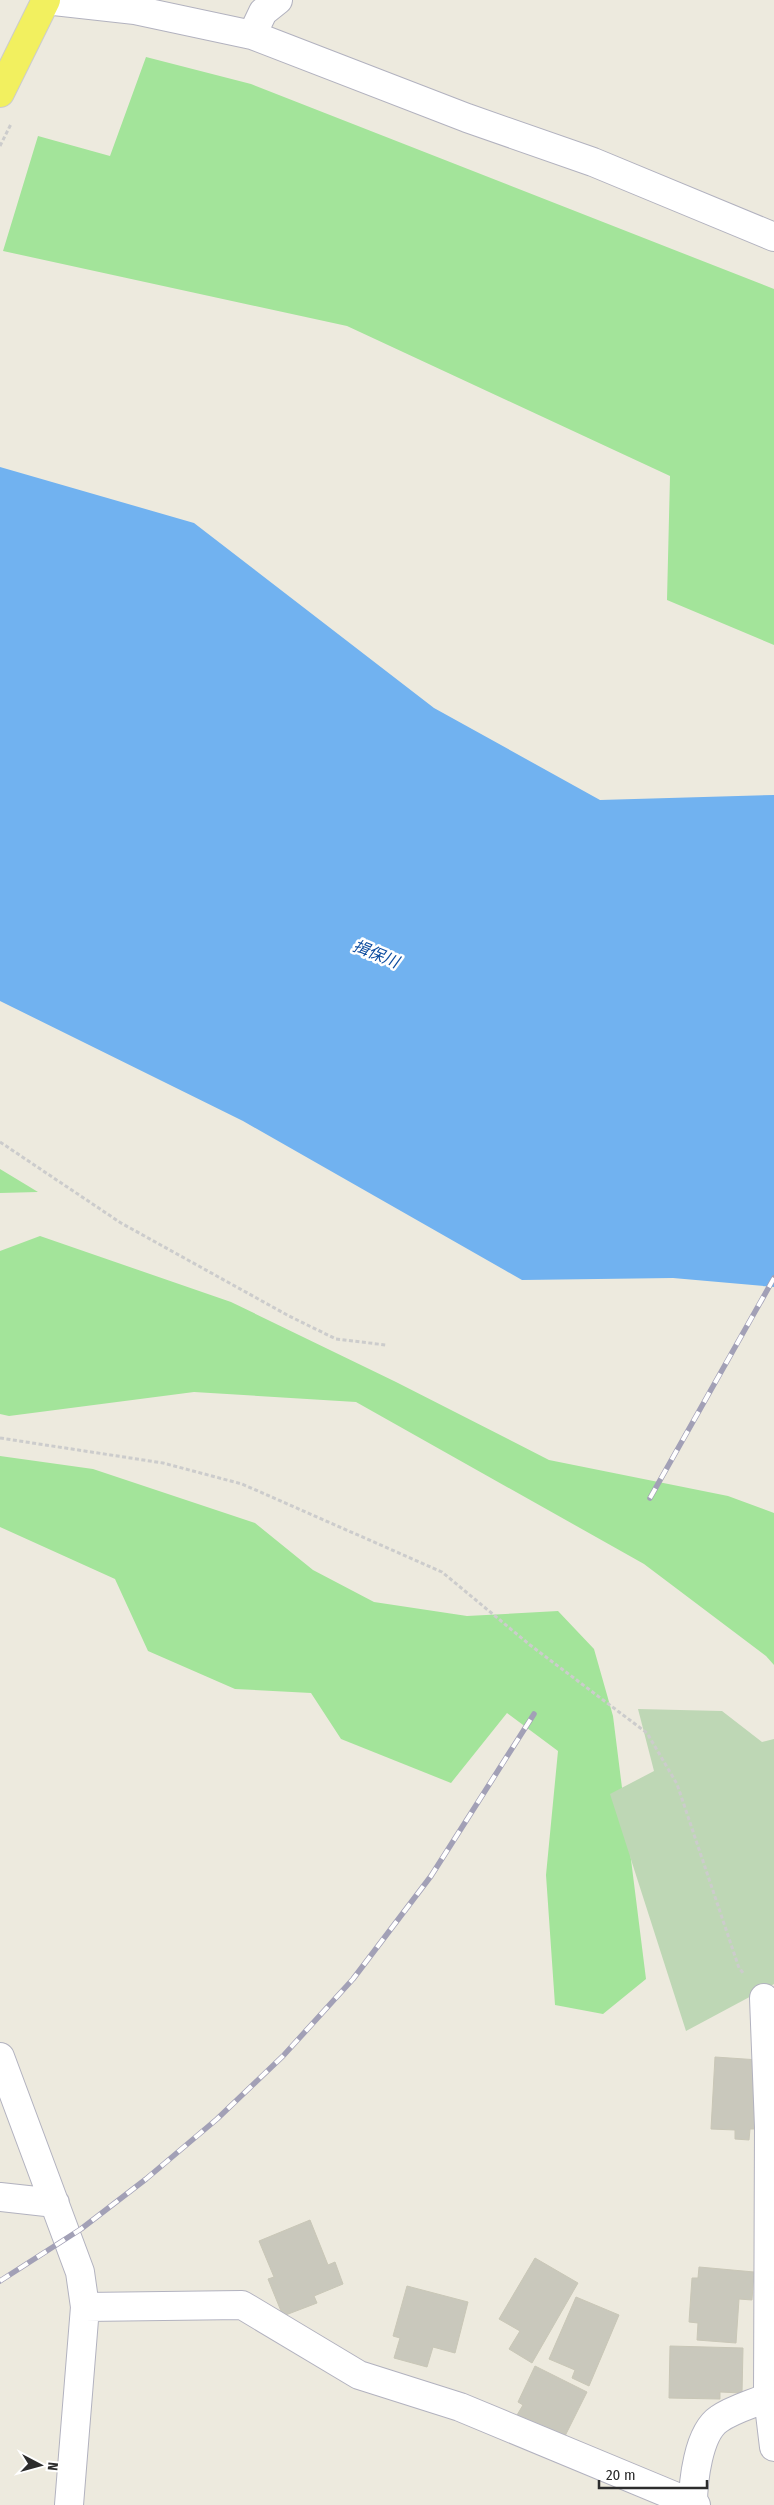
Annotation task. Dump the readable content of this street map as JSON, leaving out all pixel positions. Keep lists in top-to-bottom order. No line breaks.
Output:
{"water":["揖保川"],"scale_bar":"20 m","north":"right"}
